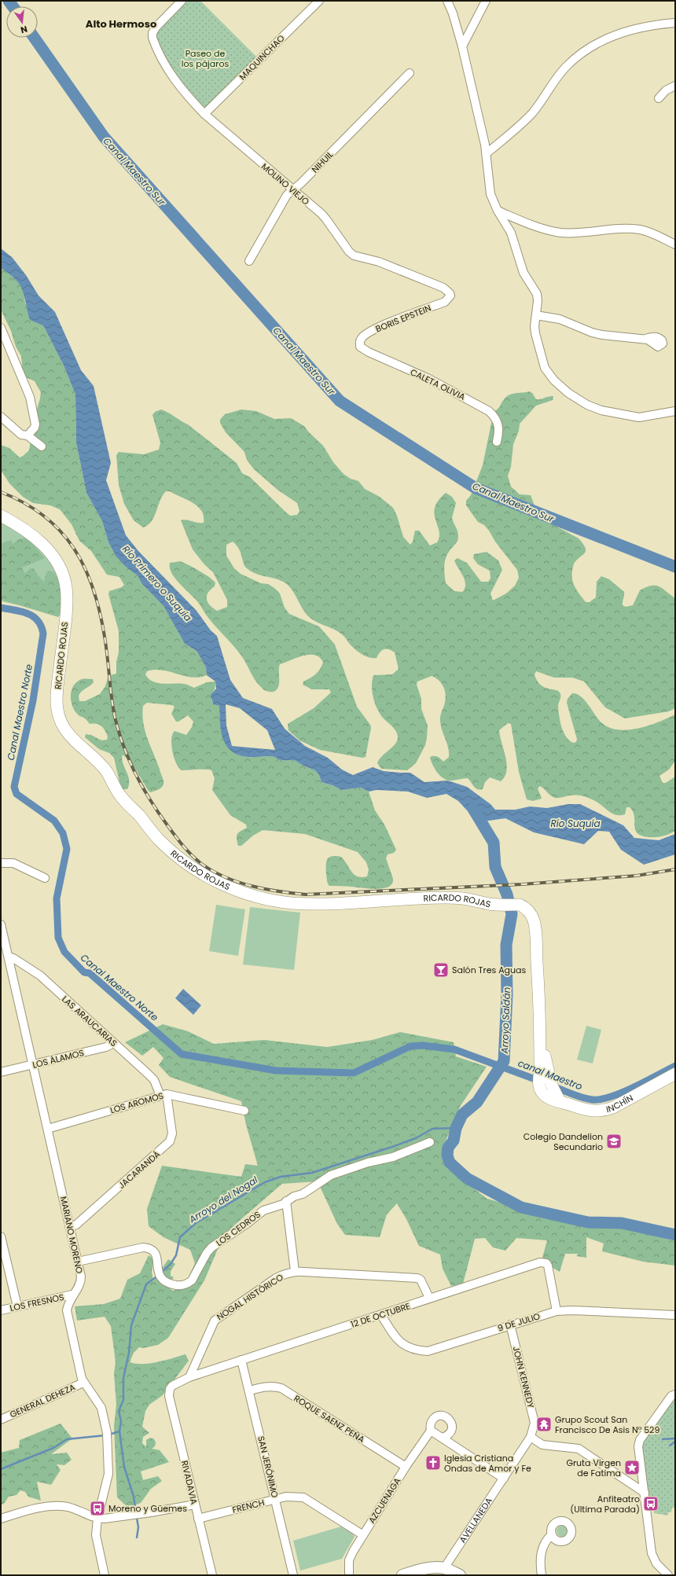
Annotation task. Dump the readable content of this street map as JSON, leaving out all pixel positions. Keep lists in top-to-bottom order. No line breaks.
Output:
{"streets":{"main road":["RICARDO ROJAS","INCHÍN"],"street":["MAQUINCHAO","NIHUIL","MOLINO VIEJO","BORIS EPSTEIN","CALETA OLIVIA","LAS ARAUCARIAS","LOS ÁLAMOS","LOS AROMOS","JACARANDÁ","LOS CEDROS","MARIANO MORENO","NOGAL HISTÓRICO","LOS FRESNOS","12 DE OCTUBRE","9 DE JULIO","JOHN KENNEDY","GENERAL DEHEZA","ROQUE SAENZ PEÑA","SAN JERÓNIMO","RIVADAVIA","AZCUENAGA","FRENCH","AVELLANEDA"]},"crossings":[["MAQUINCHAO","MOLINO VIEJO"],["NIHUIL","MOLINO VIEJO"],["MOLINO VIEJO","BORIS EPSTEIN"],["BORIS EPSTEIN","CALETA OLIVIA"],["RICARDO ROJAS","INCHÍN"],["LAS ARAUCARIAS","LOS ÁLAMOS"],["LAS ARAUCARIAS","LOS AROMOS"],["LAS ARAUCARIAS","JACARANDÁ"],["LAS ARAUCARIAS","MARIANO MORENO"],["LOS ÁLAMOS","MARIANO MORENO"],["LOS AROMOS","JACARANDÁ"],["LOS AROMOS","MARIANO MORENO"],["JACARANDÁ","MARIANO MORENO"],["LOS CEDROS","MARIANO MORENO"],["MARIANO MORENO","LOS FRESNOS"],["MARIANO MORENO","GENERAL DEHEZA"],["NOGAL HISTÓRICO","12 DE OCTUBRE"],["12 DE OCTUBRE","9 DE JULIO"],["12 DE OCTUBRE","SAN JERÓNIMO"],["12 DE OCTUBRE","RIVADAVIA"],["9 DE JULIO","JOHN KENNEDY"],["JOHN KENNEDY","AVELLANEDA"],["ROQUE SAENZ PEÑA","SAN JERÓNIMO"],["ROQUE SAENZ PEÑA","AZCUENAGA"],["SAN JERÓNIMO","FRENCH"],["RIVADAVIA","FRENCH"],["AZCUENAGA","FRENCH"]],"districts":["Alto Hermoso"],"water":["Canal Maestro Sur","Río Primero o Suquía","Canal Maestro Norte","Río Suquía","Arroyo Saldán","canal Maestro","Arroyo del Nogal"],"parks":["Paseo de los pájaros"],"places":{"bar":["Salón Tres Aguas"],"school or university":["Colegio Dandelion Secundario"],"temple":["Grupo Scout San Francisco De Asis N° 529"],"church":["Iglesia Cristiana Ondas de Amor y Fe"],"place":["Gruta Virgen de Fatima"],"bus stop":["Anfiteatro (Ultima Parada)","Moreno y Güemes"]},"north":"bottom"}
